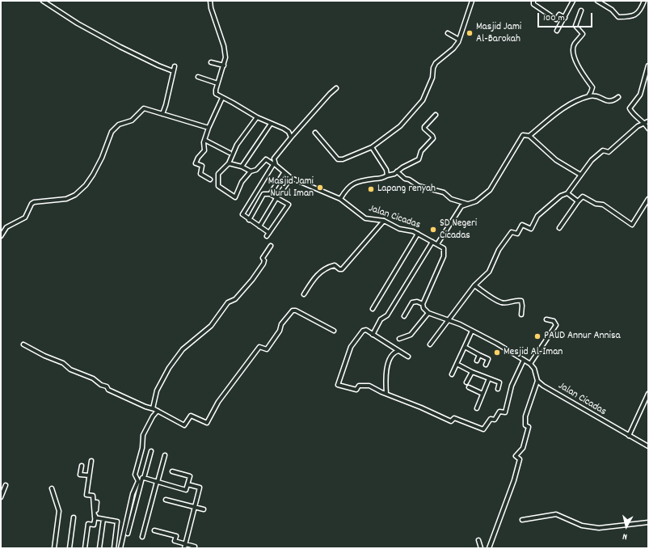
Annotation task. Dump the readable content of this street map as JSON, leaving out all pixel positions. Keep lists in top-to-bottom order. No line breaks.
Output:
{"streets":{"street":["Jalan Cicadas"]},"places":["Masjid Jami Al-Barokah","Masjid Jami Nurul Iman","Lapang renyah","SD Negeri Cicadas","PAUD Annur Annisa","Mesjid Al-Iman"],"scale_bar":"100 m","north":"bottom"}
